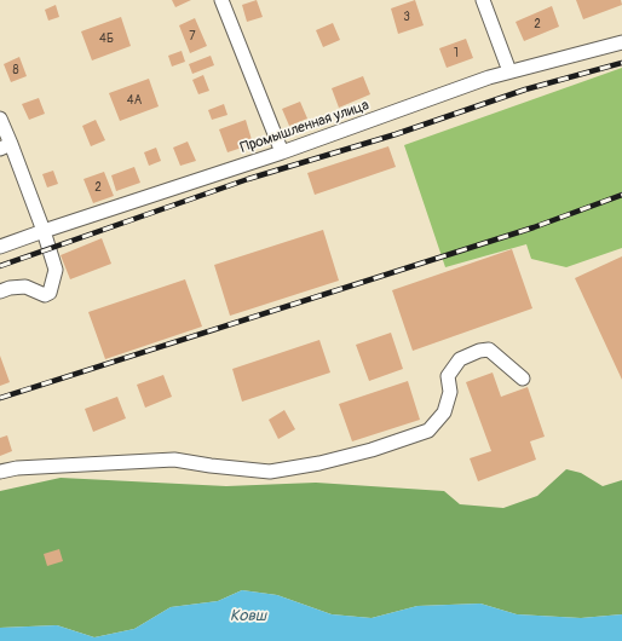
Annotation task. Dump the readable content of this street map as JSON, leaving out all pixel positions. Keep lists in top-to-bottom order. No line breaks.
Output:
{"streets":{"street":["Промышленная улица"]},"water":["Ковш"],"house_numbers":["3","2","7","4Б","1","8","4А","2"]}
